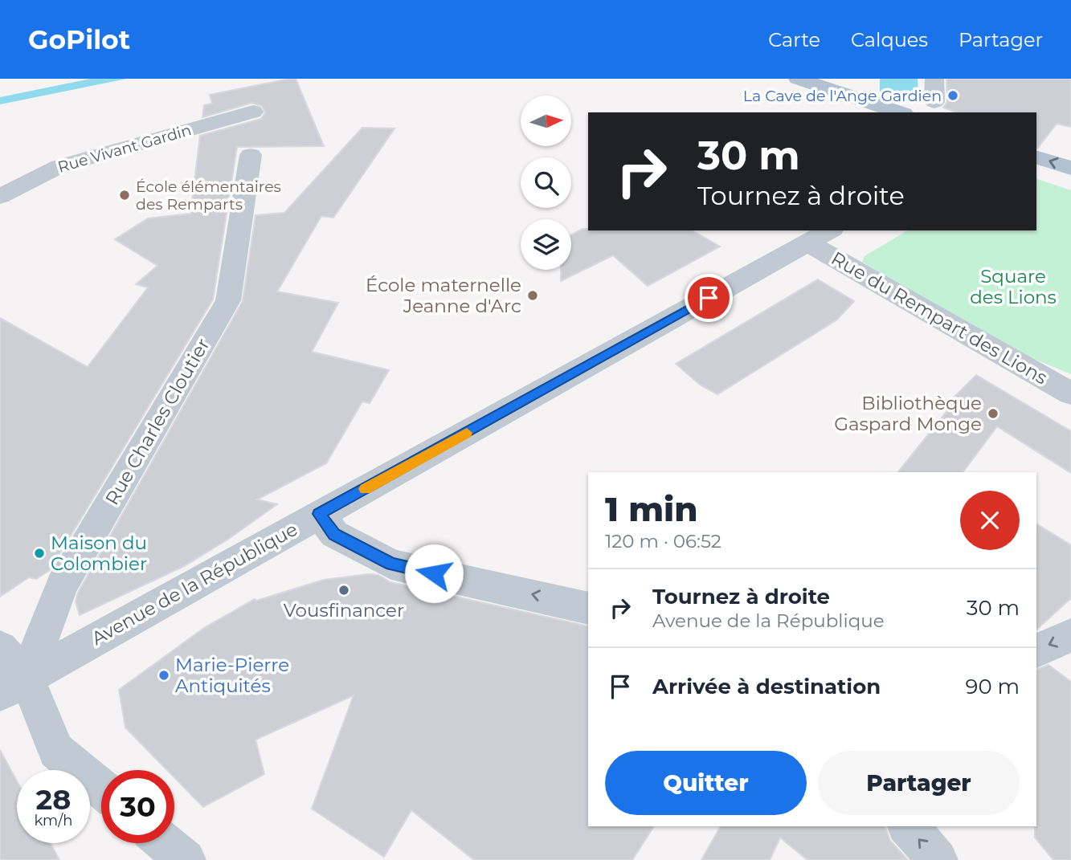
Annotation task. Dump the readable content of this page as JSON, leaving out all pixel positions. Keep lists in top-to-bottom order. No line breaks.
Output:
{"streets":{"street":["Rue Vivant Gardin","Rue du Rempart des Lions","Rue Charles Cloutier","Avenue de la République"]},"crossings":[["Rue du Rempart des Lions","Avenue de la République"],["Rue Charles Cloutier","Avenue de la République"]],"parks":["Square des Lions"],"places":["La Cave de l'Ange Gardien","École élémentaires des Remparts","École maternelle Jeanne d'Arc","Bibliothèque Gaspard Monge","Maison du Colombier","Vousfinancer","Marie-Pierre Antiquités"],"north":"right","page":{"header":"GoPilot","nav":["Carte","Calques","Partager"],"turn":["30 m","Tournez à droite"],"heading":["1 min","120 m · 06:52"],"list":[{"name":"Tournez à droite","note":"Avenue de la République","value":"30 m"},{"name":"Arrivée à destination","value":"90 m"}],"buttons":["Quitter","Partager"],"speed":"28 km/h","limit":"30"}}
